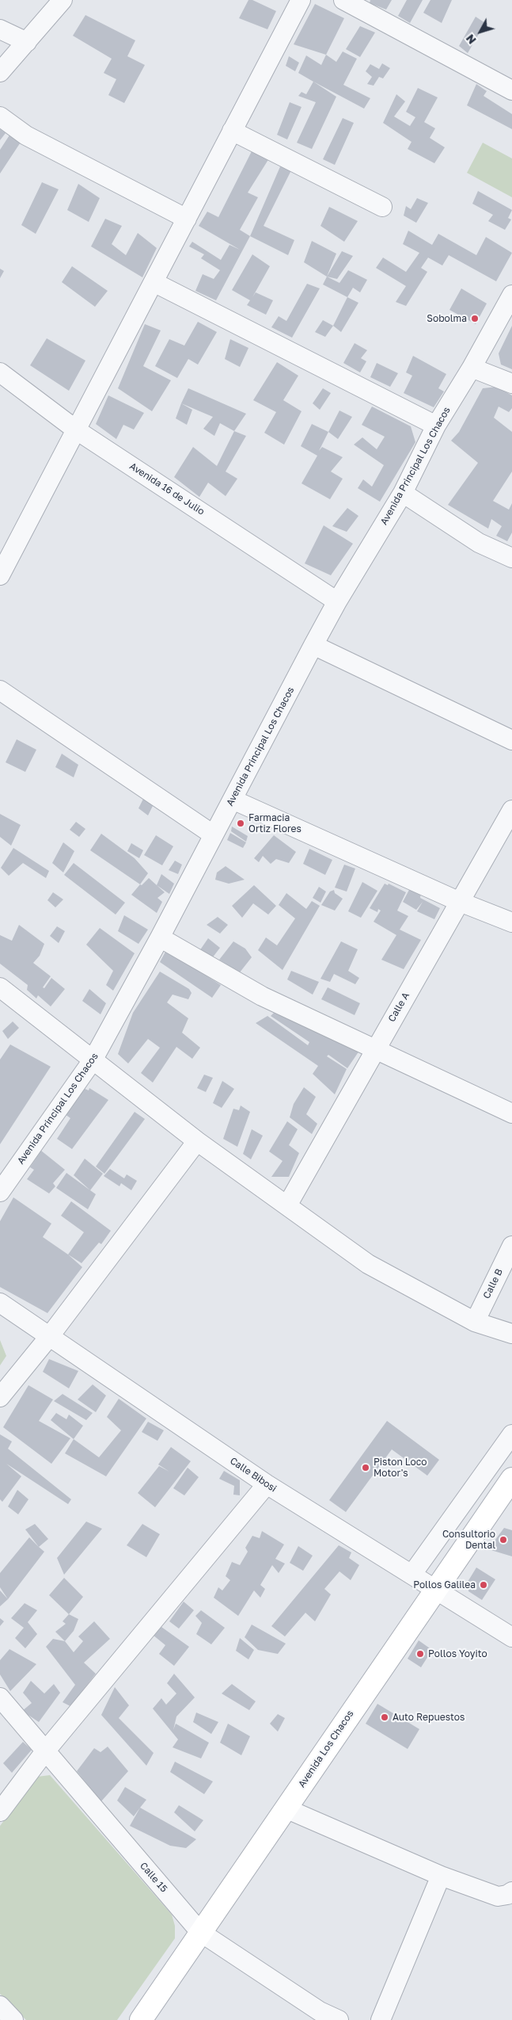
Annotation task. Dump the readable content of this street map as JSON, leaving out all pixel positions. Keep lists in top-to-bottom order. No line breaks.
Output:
{"streets":{"street":["Avenida Principal Los Chacos","Avenida 16 de Julio","Calle A","Calle B","Calle Bibosi","Avenida Los Chacos","Calle 15"]},"crossings":[["Avenida Principal Los Chacos","Avenida 16 de Julio"],["Calle Bibosi","Avenida Los Chacos"],["Avenida Los Chacos","Calle 15"]],"places":["Sobolma","Farmacia Ortiz Flores","Piston Loco Motor's","Consultorio Dental","Pollos Galilea","Pollos Yoyito","Auto Repuestos"],"north":"bottom left"}
